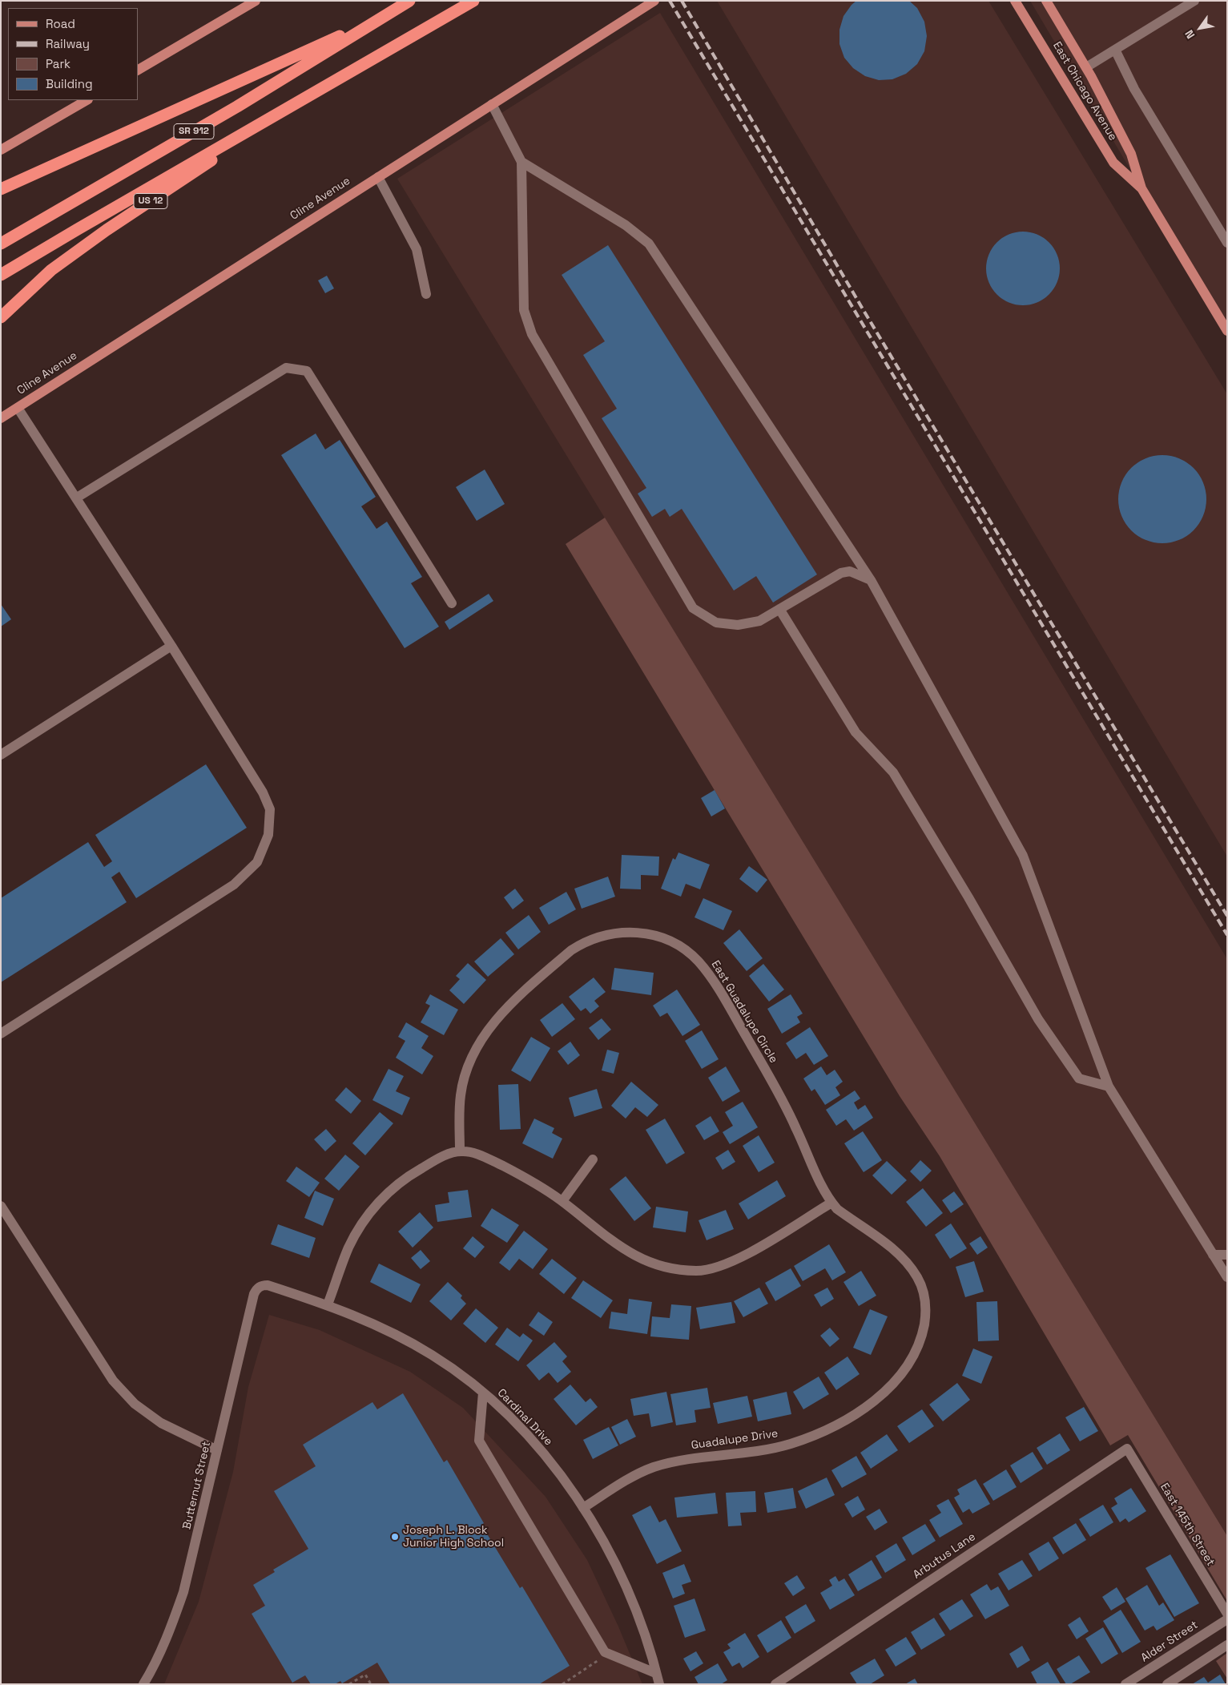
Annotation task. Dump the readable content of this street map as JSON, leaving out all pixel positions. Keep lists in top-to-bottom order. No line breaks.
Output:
{"streets":{"highway":["SR 912","US 12"],"main road":["East Chicago Avenue","Cline Avenue"],"street":["East Guadalupe Circle","Cardinal Drive","Guadalupe Drive","Butternut Street","East 145th Street","Arbutus Lane","Alder Street"]},"crossings":[["SR 912","US 12"],["East Guadalupe Circle","Guadalupe Drive"],["Cardinal Drive","Guadalupe Drive"],["Cardinal Drive","Butternut Street"],["East 145th Street","Arbutus Lane"]],"places":["Joseph L. Block Junior High School"],"legend":["Road","Railway","Park","Building"],"north":"bottom left"}
